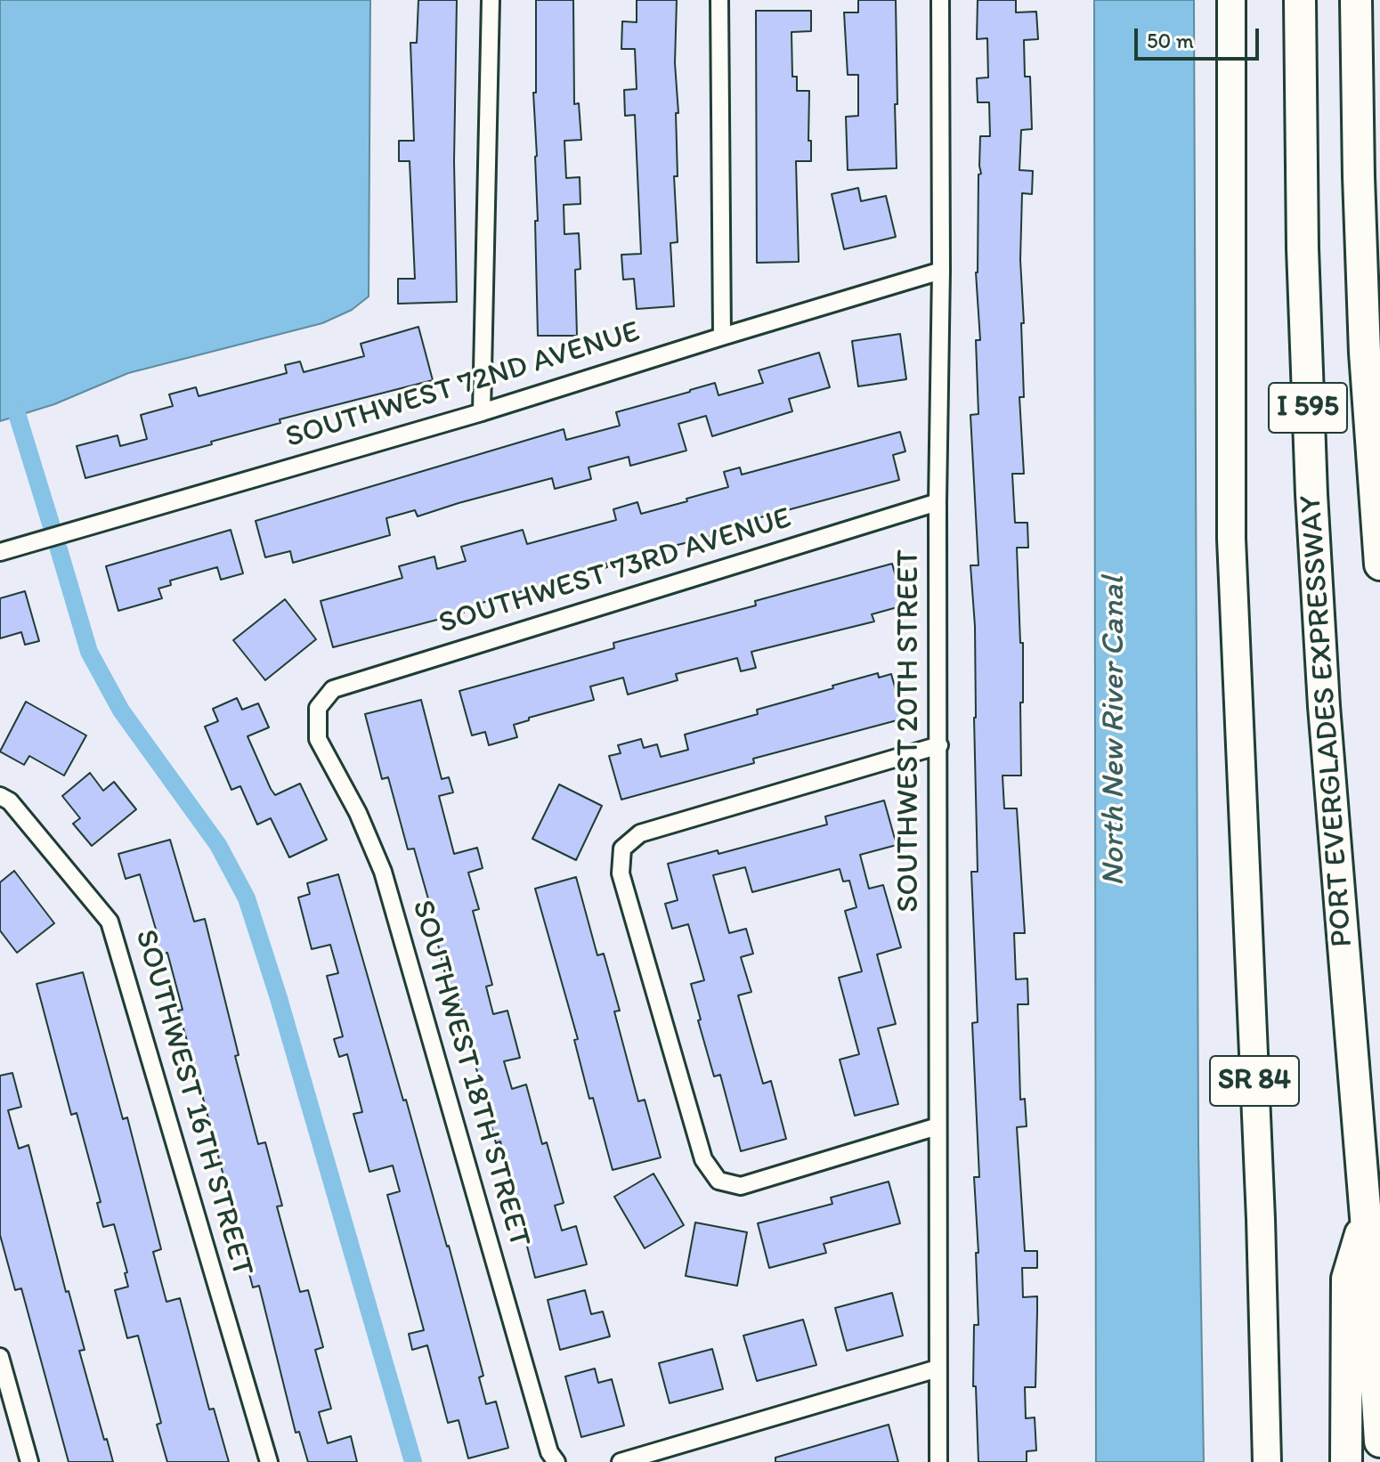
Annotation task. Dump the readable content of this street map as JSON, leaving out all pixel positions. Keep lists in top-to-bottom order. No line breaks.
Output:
{"streets":{"highway":["I 595","PORT EVERGLADES EXPRESSWAY"],"main road":["SR 84"],"street":["SOUTHWEST 72ND AVENUE","SOUTHWEST 73RD AVENUE","SOUTHWEST 20TH STREET","SOUTHWEST 18TH STREET","SOUTHWEST 16TH STREET"]},"crossings":[["SOUTHWEST 72ND AVENUE","SOUTHWEST 20TH STREET"],["SOUTHWEST 73RD AVENUE","SOUTHWEST 20TH STREET"],["SOUTHWEST 73RD AVENUE","SOUTHWEST 18TH STREET"]],"water":["North New River Canal"],"scale_bar":"50 m"}
